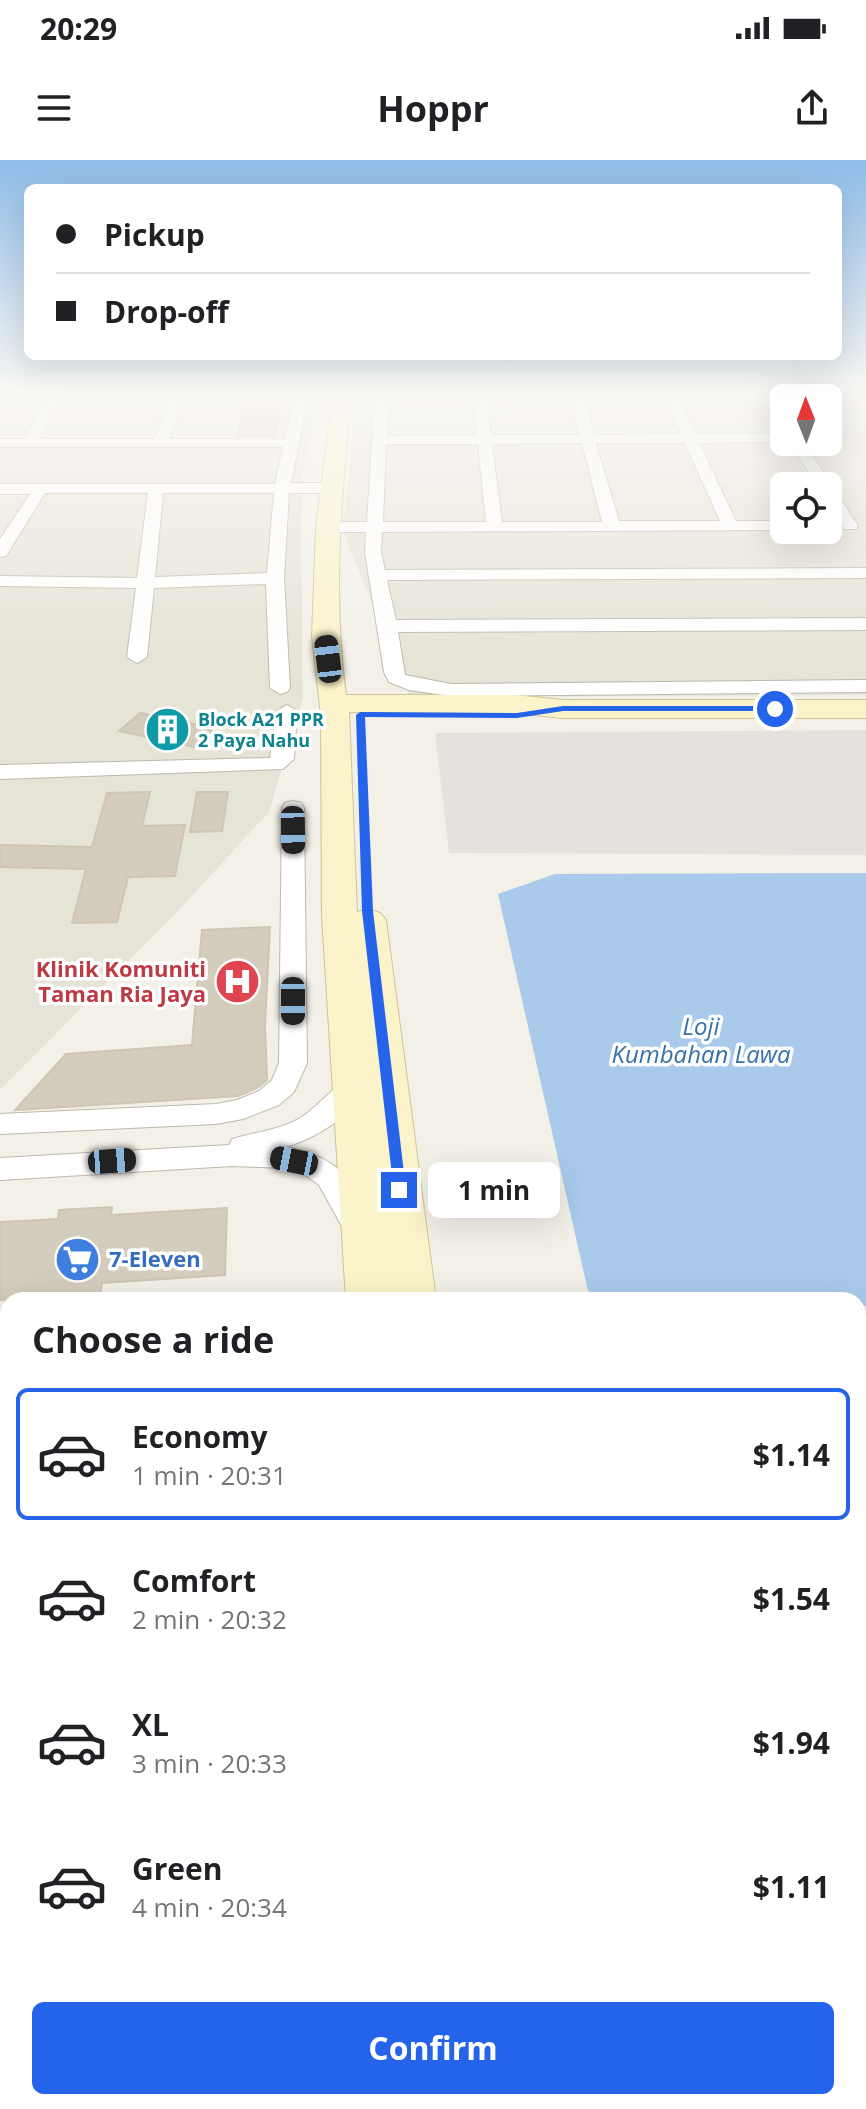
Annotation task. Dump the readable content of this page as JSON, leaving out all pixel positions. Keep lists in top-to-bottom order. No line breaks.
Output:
{"water":["Loji Kumbahan Lawa"],"places":{"building":["Block A21 PPR 2 Paya Nahu"],"hospital":["Klinik Komuniti Taman Ria Jaya"],"supermarket":["7-Eleven"]},"north":"top","page":{"status":"20:29","header":"Hoppr","banner":["Pickup","Drop-off"],"bubble":"1 min","heading":"Choose a ride","list":[{"name":"Economy","note":"1 min · 20:31","value":"$1.14"},{"name":"Comfort","note":"2 min · 20:32","value":"$1.54"},{"name":"XL","note":"3 min · 20:33","value":"$1.94"},{"name":"Green","note":"4 min · 20:34","value":"$1.11"}],"buttons":"Confirm"}}
